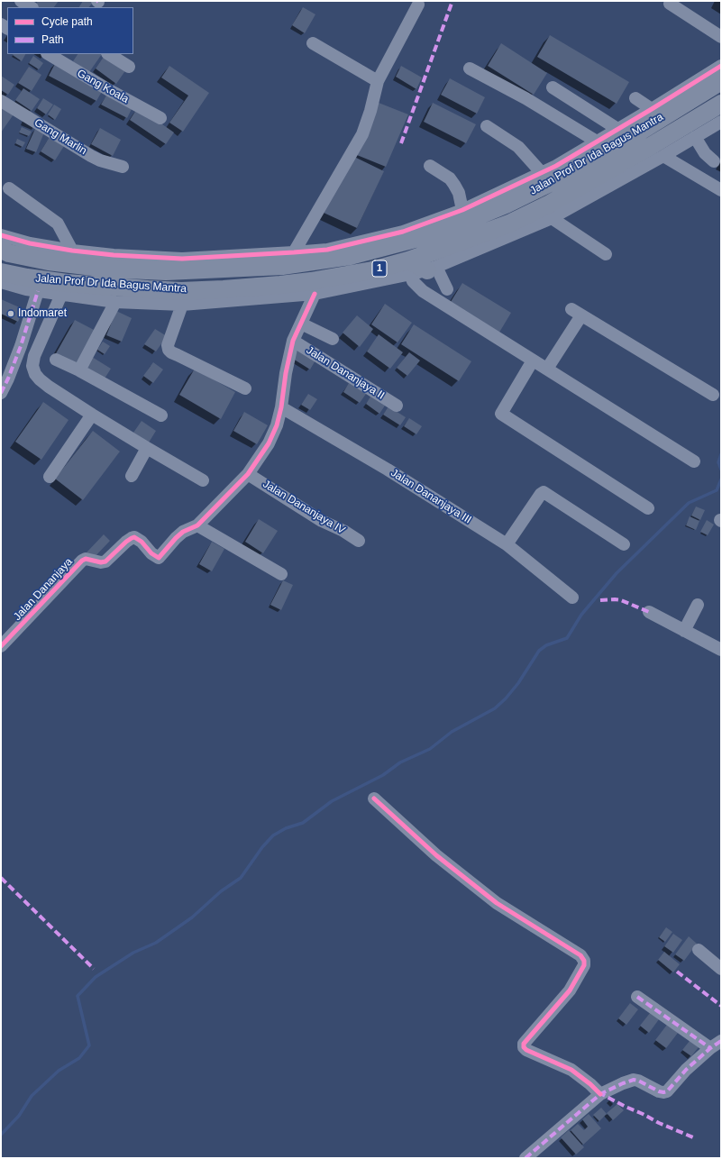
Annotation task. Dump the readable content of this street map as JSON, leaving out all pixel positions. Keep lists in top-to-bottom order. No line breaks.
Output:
{"streets":{"highway":["Jalan Prof Dr Ida Bagus Mantra","1"],"street":["Gang Koala","Gang Marlin","Jalan Dananjaya II","Jalan Dananjaya III","Jalan Dananjaya IV","Jalan Dananjaya"]},"crossings":[["Jalan Dananjaya II","Jalan Dananjaya"],["Jalan Dananjaya III","Jalan Dananjaya"],["Jalan Dananjaya IV","Jalan Dananjaya"]],"places":["Indomaret"],"legend":["Cycle path","Path"]}
